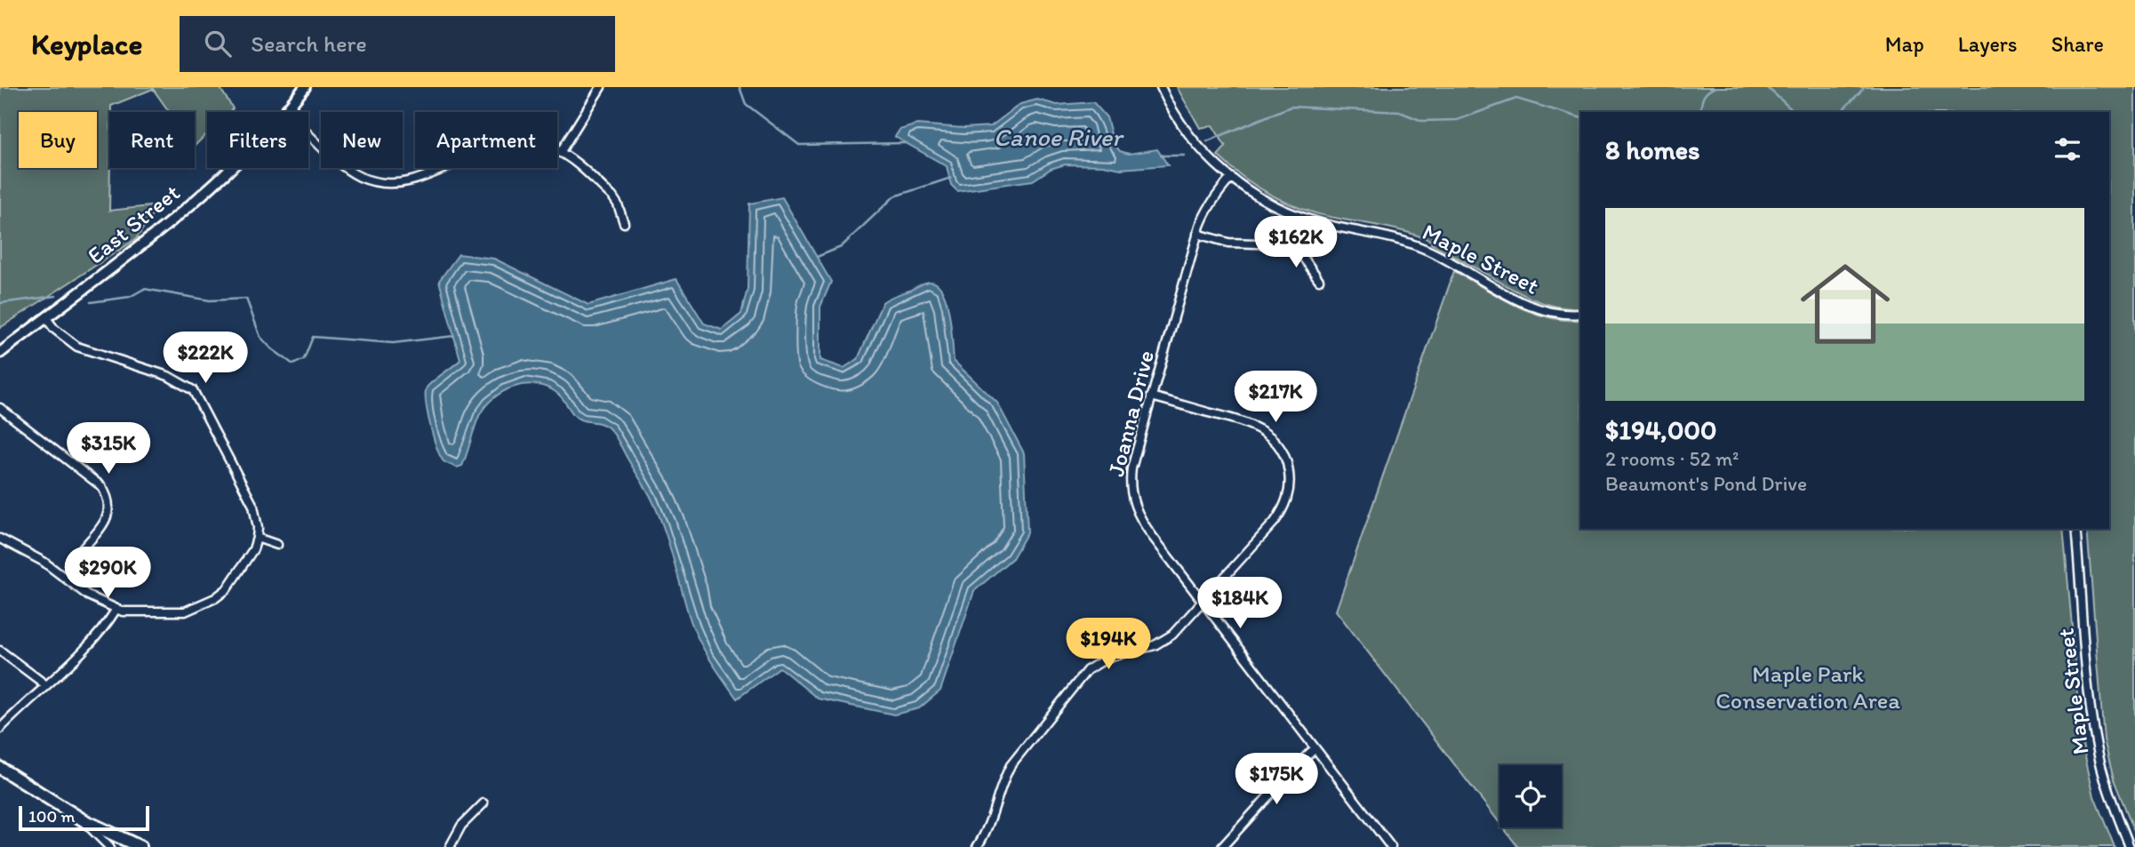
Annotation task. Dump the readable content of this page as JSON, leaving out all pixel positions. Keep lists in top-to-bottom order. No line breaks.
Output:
{"streets":{"street":["East Street","Maple Street","Joanna Drive"]},"crossings":[["Maple Street","Joanna Drive"]],"water":["Canoe River"],"parks":["Maple Park Conservation Area"],"scale_bar":"100 m","page":{"header":"Keyplace","search":"Search here","nav":["Map","Layers","Share"],"chip":["Buy","Rent","Filters","New","Apartment"],"heading":"8 homes","list":[{"name":"$194,000","note":"2 rooms · 52 m² · Beaumont's Pond Drive"}],"price":["$162K","$222K","$217K","$315K","$290K","$184K","$194K","$175K"],"scale":"100 m"}}
